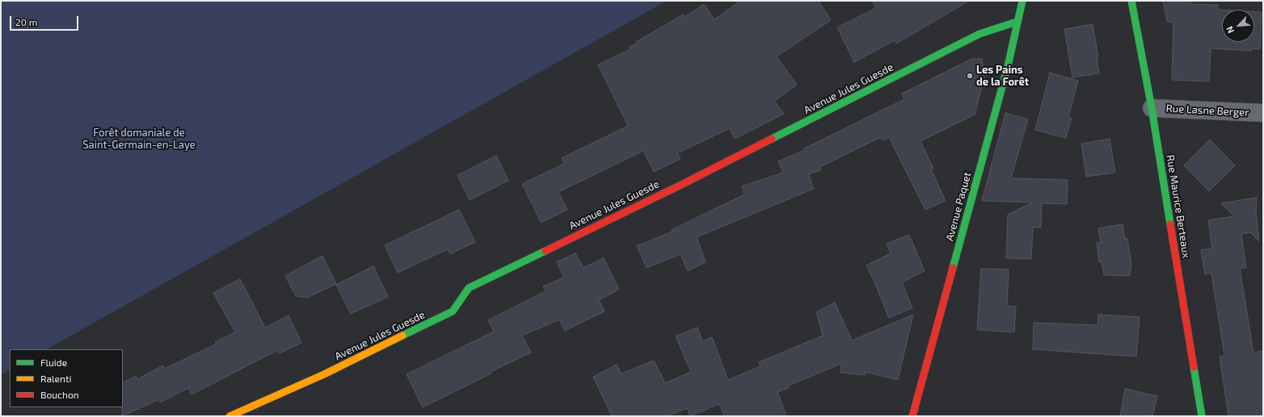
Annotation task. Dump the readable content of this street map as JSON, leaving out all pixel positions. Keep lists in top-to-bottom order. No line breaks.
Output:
{"streets":{"street":["Avenue Jules Guesde","Rue Lasne Berger","Avenue Paquet","Rue Maurice Berteaux"]},"crossings":[["Avenue Jules Guesde","Avenue Paquet"],["Rue Lasne Berger","Rue Maurice Berteaux"]],"parks":["Forêt domaniale de Saint-Germain-en-Laye"],"places":["Les Pains de la Forêt"],"legend":["Fluide","Ralenti","Bouchon"],"scale_bar":"20 m","north":"bottom left"}
